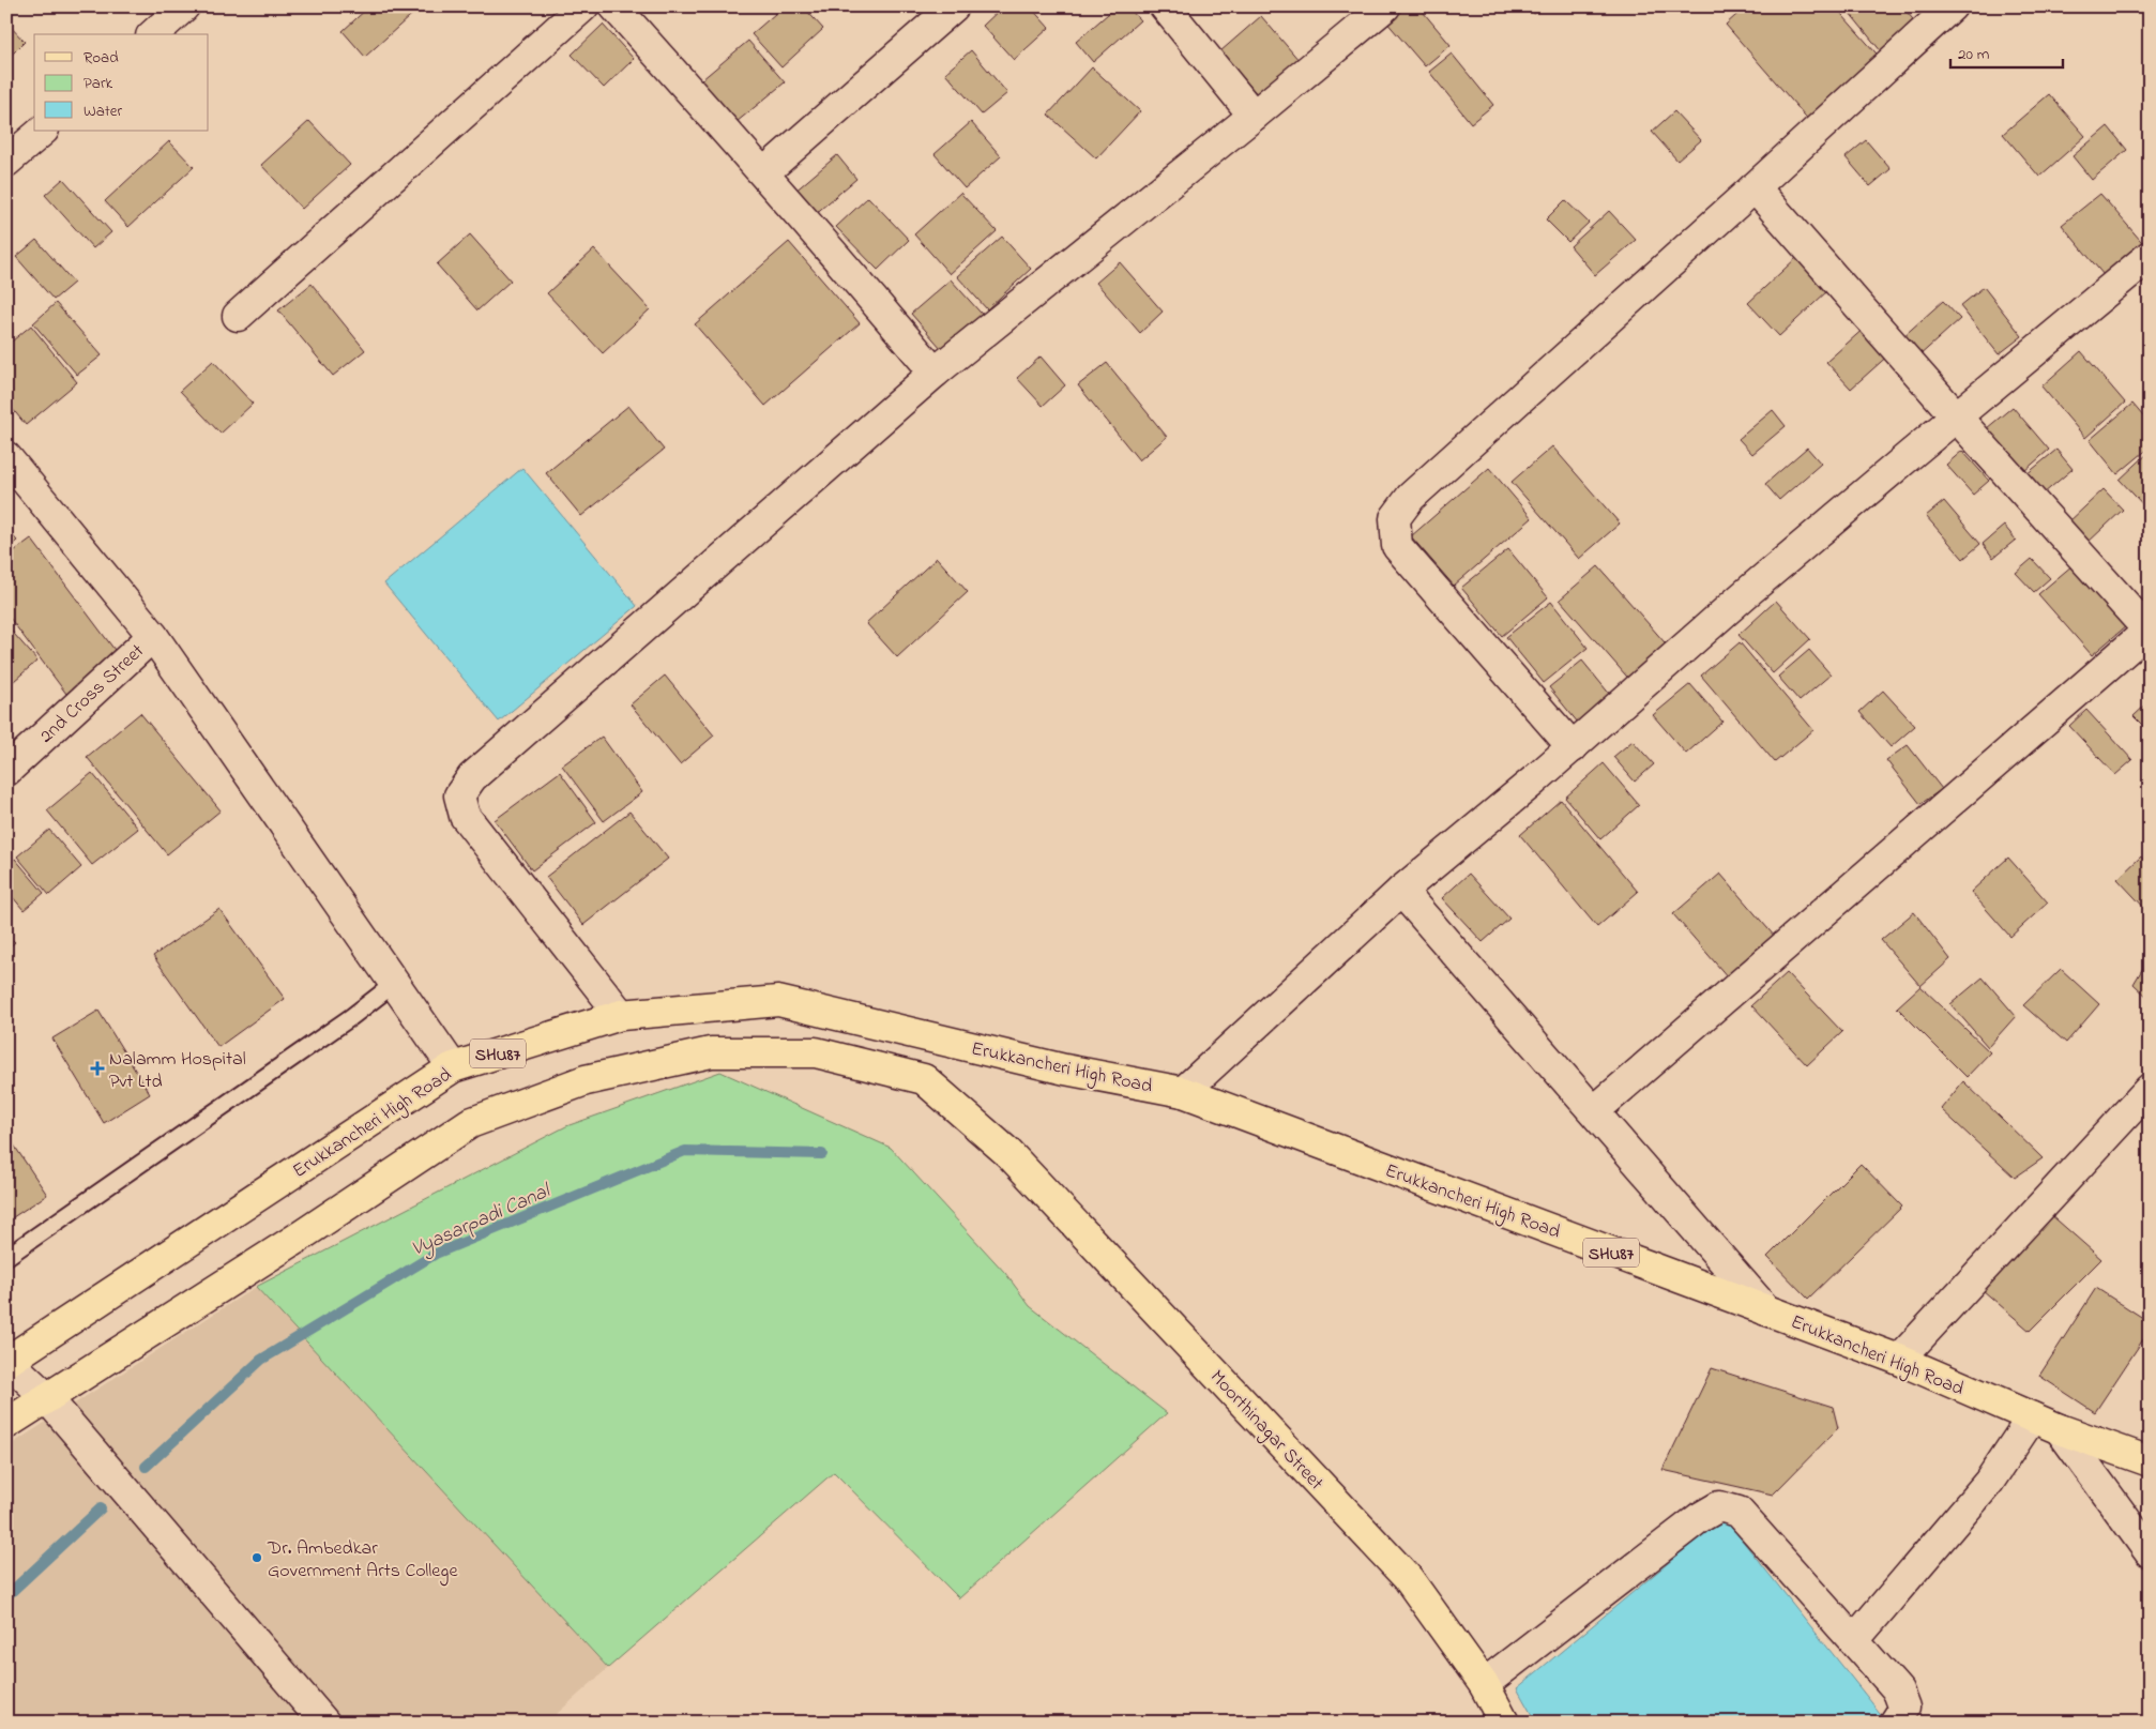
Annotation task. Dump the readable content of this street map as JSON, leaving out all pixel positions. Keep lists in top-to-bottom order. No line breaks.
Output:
{"streets":{"main road":["SHU87","Erukkancheri High Road","Moorthinagar Street"],"street":["2nd Cross Street"]},"water":["Vyasarpadi Canal"],"places":{"health":["Nalamm Hospital Pvt Ltd"],"other":["Dr. Ambedkar Government Arts College"]},"legend":["Road","Park","Water"],"scale_bar":"20 m"}
